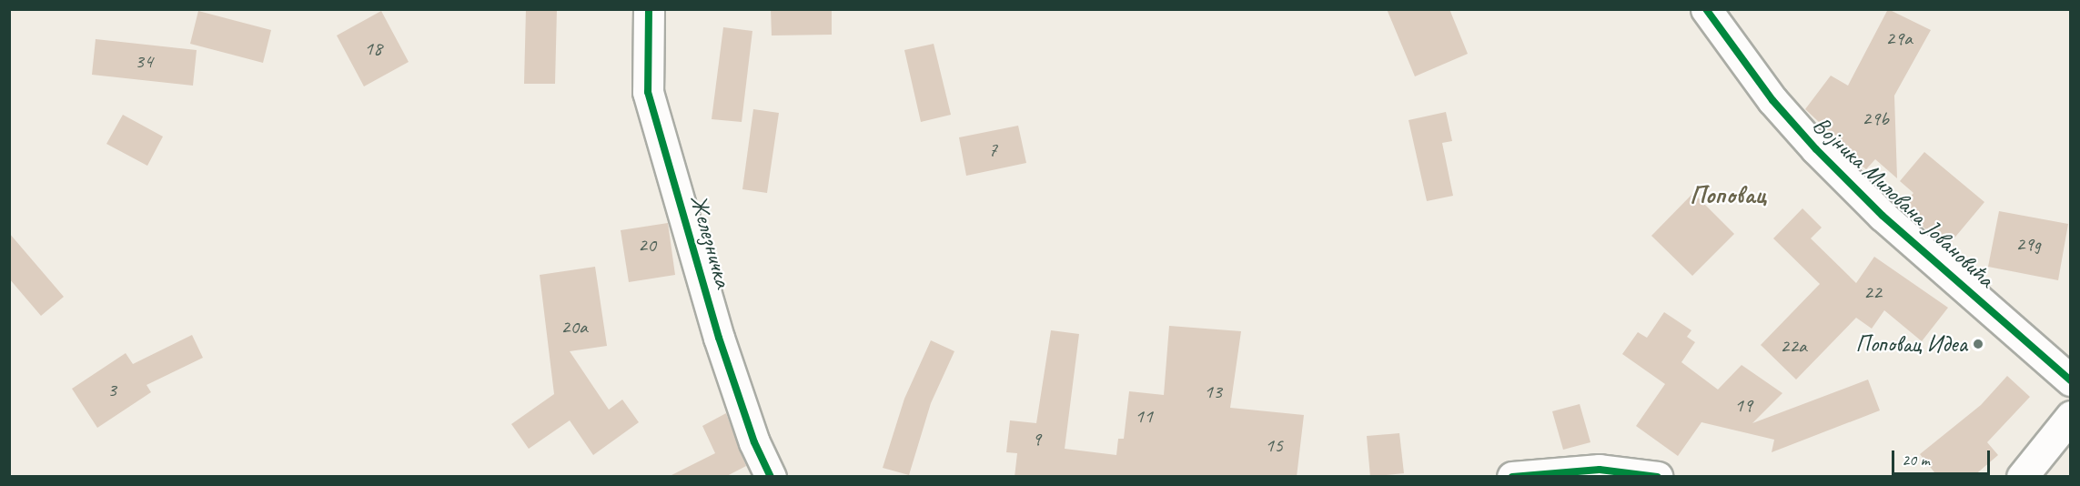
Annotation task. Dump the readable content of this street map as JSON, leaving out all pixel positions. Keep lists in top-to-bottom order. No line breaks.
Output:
{"streets":{"street":["Војника Милована Јовановића","Железничка"]},"districts":["Поповац"],"places":["Поповац Идеа"],"house_numbers":["29a","18","34","29b","7","29g","20","22","20a","22a","3","13","19","11","9","15"],"scale_bar":"20 m"}
